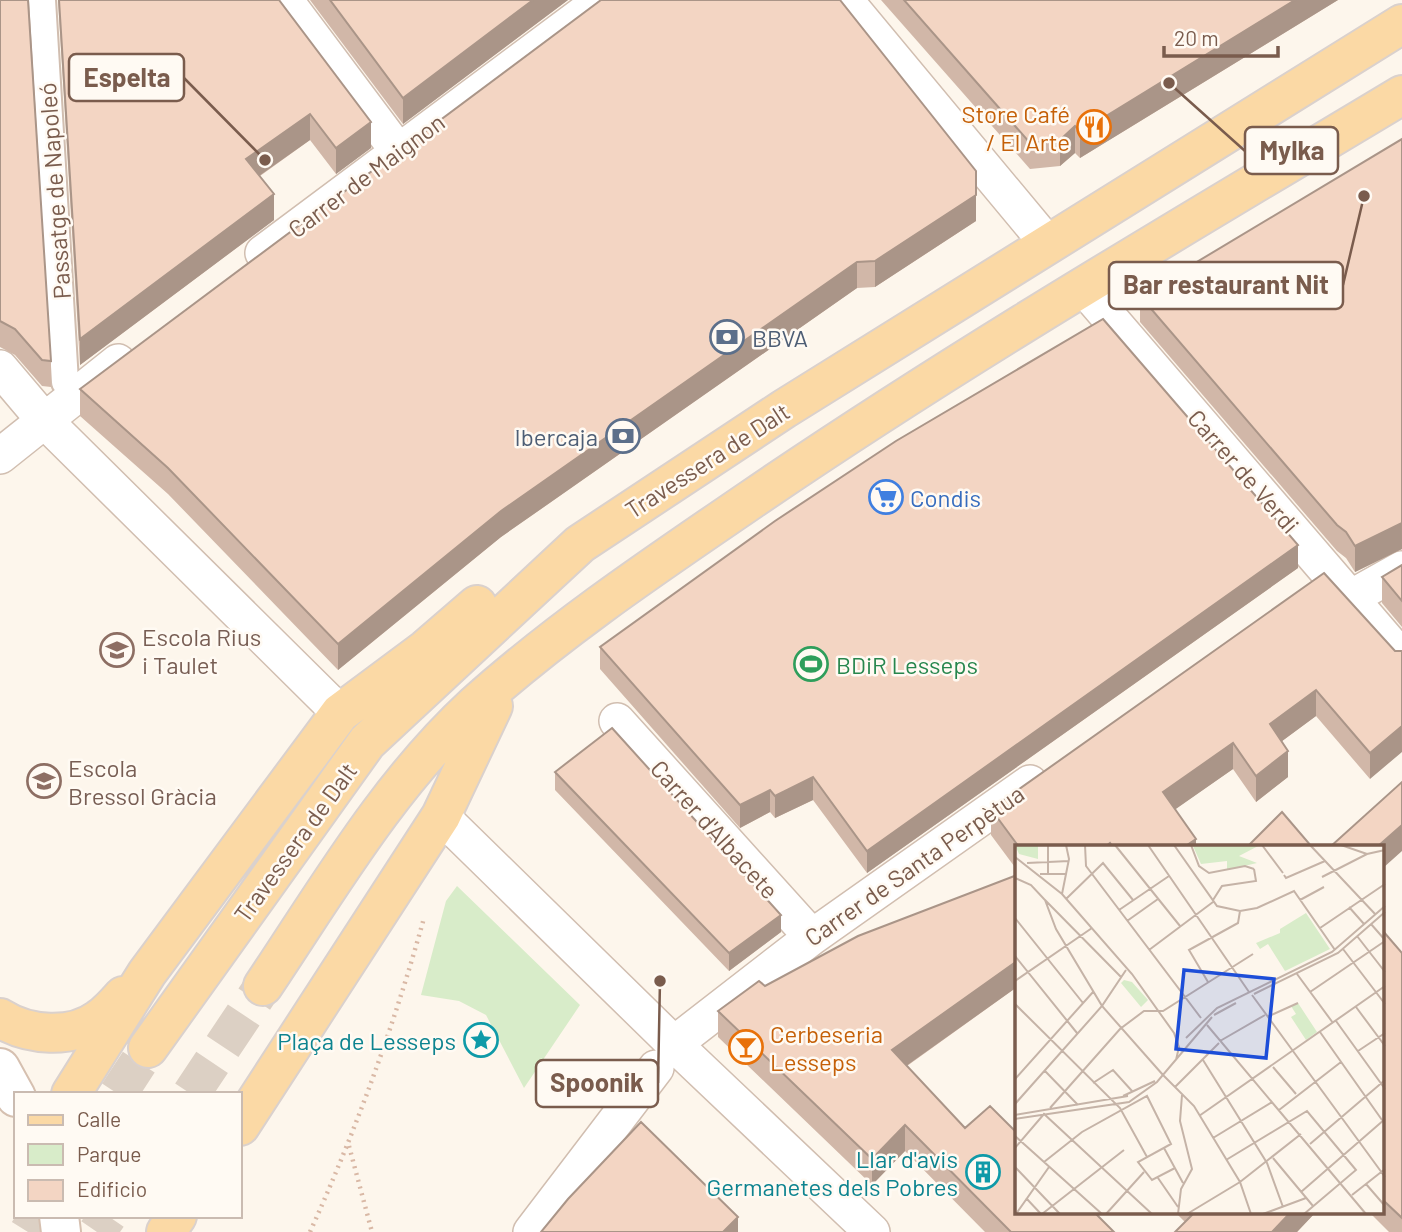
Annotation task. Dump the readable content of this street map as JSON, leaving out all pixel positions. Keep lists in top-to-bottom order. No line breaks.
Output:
{"streets":{"main road":["Travessera de Dalt"],"street":["Carrer de Maignon","Passatge de Napoleó","Carrer de Verdi","Carrer d'Albacete","Carrer de Santa Perpètua"]},"crossings":[["Travessera de Dalt","Carrer de Verdi"],["Carrer d'Albacete","Carrer de Santa Perpètua"]],"places":{"other":["Mylka","Espelta","Bar restaurant Nit","Spoonik"],"restaurant":["Store Café / El Arte"],"bank":["BBVA","Ibercaja"],"supermarket":["Condis"],"school or university":["Escola Rius i Taulet","Escola Bressol Gràcia"],"sports":["BDiR Lesseps"],"place":["Plaça de Lesseps"],"bar":["Cerbeseria Lesseps"],"building":["Llar d'avis Germanetes dels Pobres"]},"legend":["Calle","Parque","Edificio"],"scale_bar":"20 m"}
